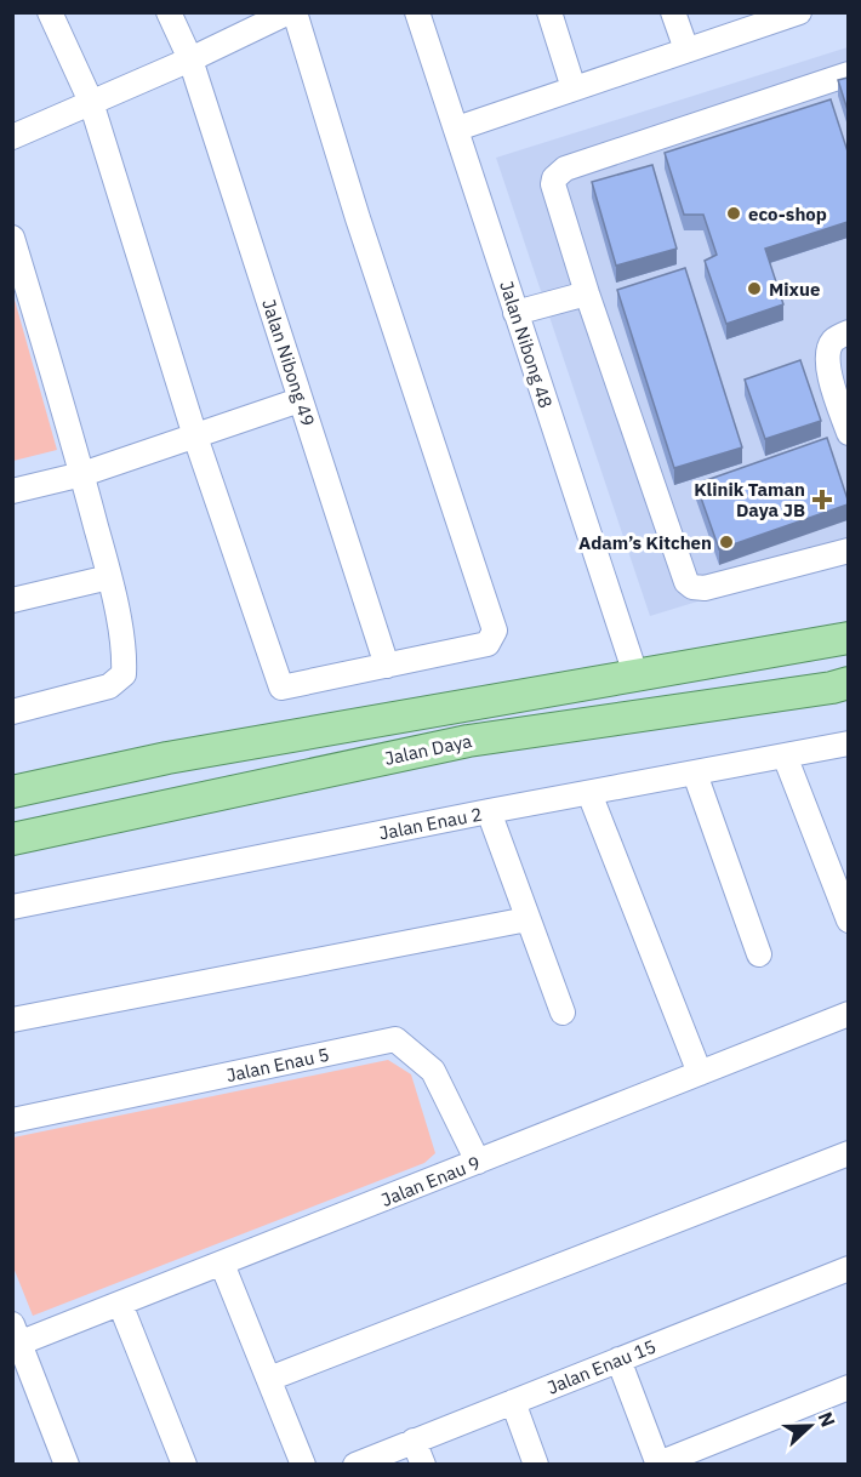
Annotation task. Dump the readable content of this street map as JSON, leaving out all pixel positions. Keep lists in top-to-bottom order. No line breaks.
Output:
{"streets":{"main road":["Jalan Daya"],"street":["Jalan Nibong 48","Jalan Nibong 49","Jalan Enau 2","Jalan Enau 5","Jalan Enau 9","Jalan Enau 15"]},"crossings":[["Jalan Nibong 48","Jalan Daya"],["Jalan Enau 5","Jalan Enau 9"]],"places":{"other":["eco-shop","Mixue","Adam’s Kitchen"],"health":["Klinik Taman Daya JB"]},"north":"right"}
